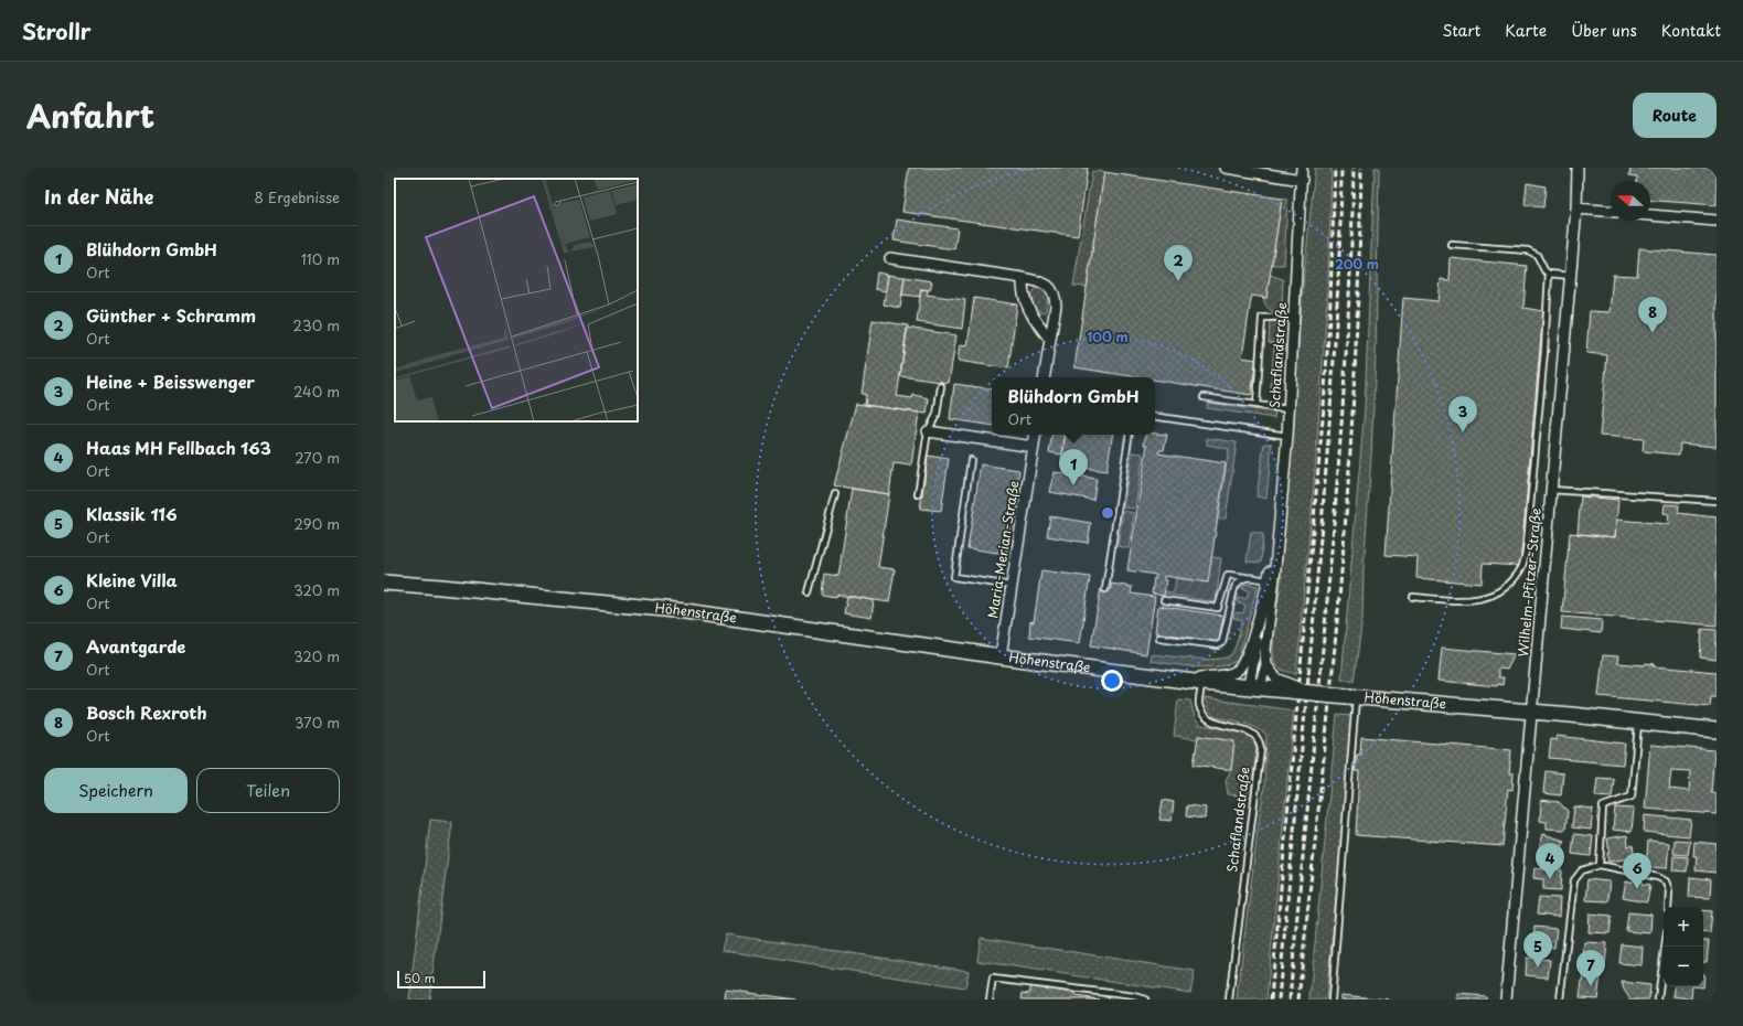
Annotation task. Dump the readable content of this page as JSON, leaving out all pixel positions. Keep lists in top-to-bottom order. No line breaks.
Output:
{"streets":{"main road":["Höhenstraße"],"street":["Schaflandstraße","Maria-Merian-Straße","Wilhelm-Pfitzer-Straße"]},"crossings":[["Schaflandstraße","Höhenstraße"],["Maria-Merian-Straße","Höhenstraße"],["Wilhelm-Pfitzer-Straße","Höhenstraße"]],"scale_bar":"50 m","north":"left","page":{"header":"Strollr","nav":["Start","Karte","Über uns","Kontakt"],"title":"Anfahrt","buttons":["Route",["Speichern","Teilen"]],"heading":["In der Nähe","8 Ergebnisse"],"list":[{"mark":"1","name":"Blühdorn GmbH","note":"Ort","value":"110 m"},{"mark":"2","name":"Günther + Schramm","note":"Ort","value":"230 m"},{"mark":"3","name":"Heine + Beisswenger","note":"Ort","value":"240 m"},{"mark":"4","name":"Haas MH Fellbach 163","note":"Ort","value":"270 m"},{"mark":"5","name":"Klassik 116","note":"Ort","value":"290 m"},{"mark":"6","name":"Kleine Villa","note":"Ort","value":"320 m"},{"mark":"7","name":"Avantgarde","note":"Ort","value":"320 m"},{"mark":"8","name":"Bosch Rexroth","note":"Ort","value":"370 m"}],"pins":["2","8","3","1","4","6","5","7"],"popup":["Blühdorn GmbH","Ort"],"map_buttons":["+","−"],"scale":"50 m"},"rings":["200 m","100 m"]}
